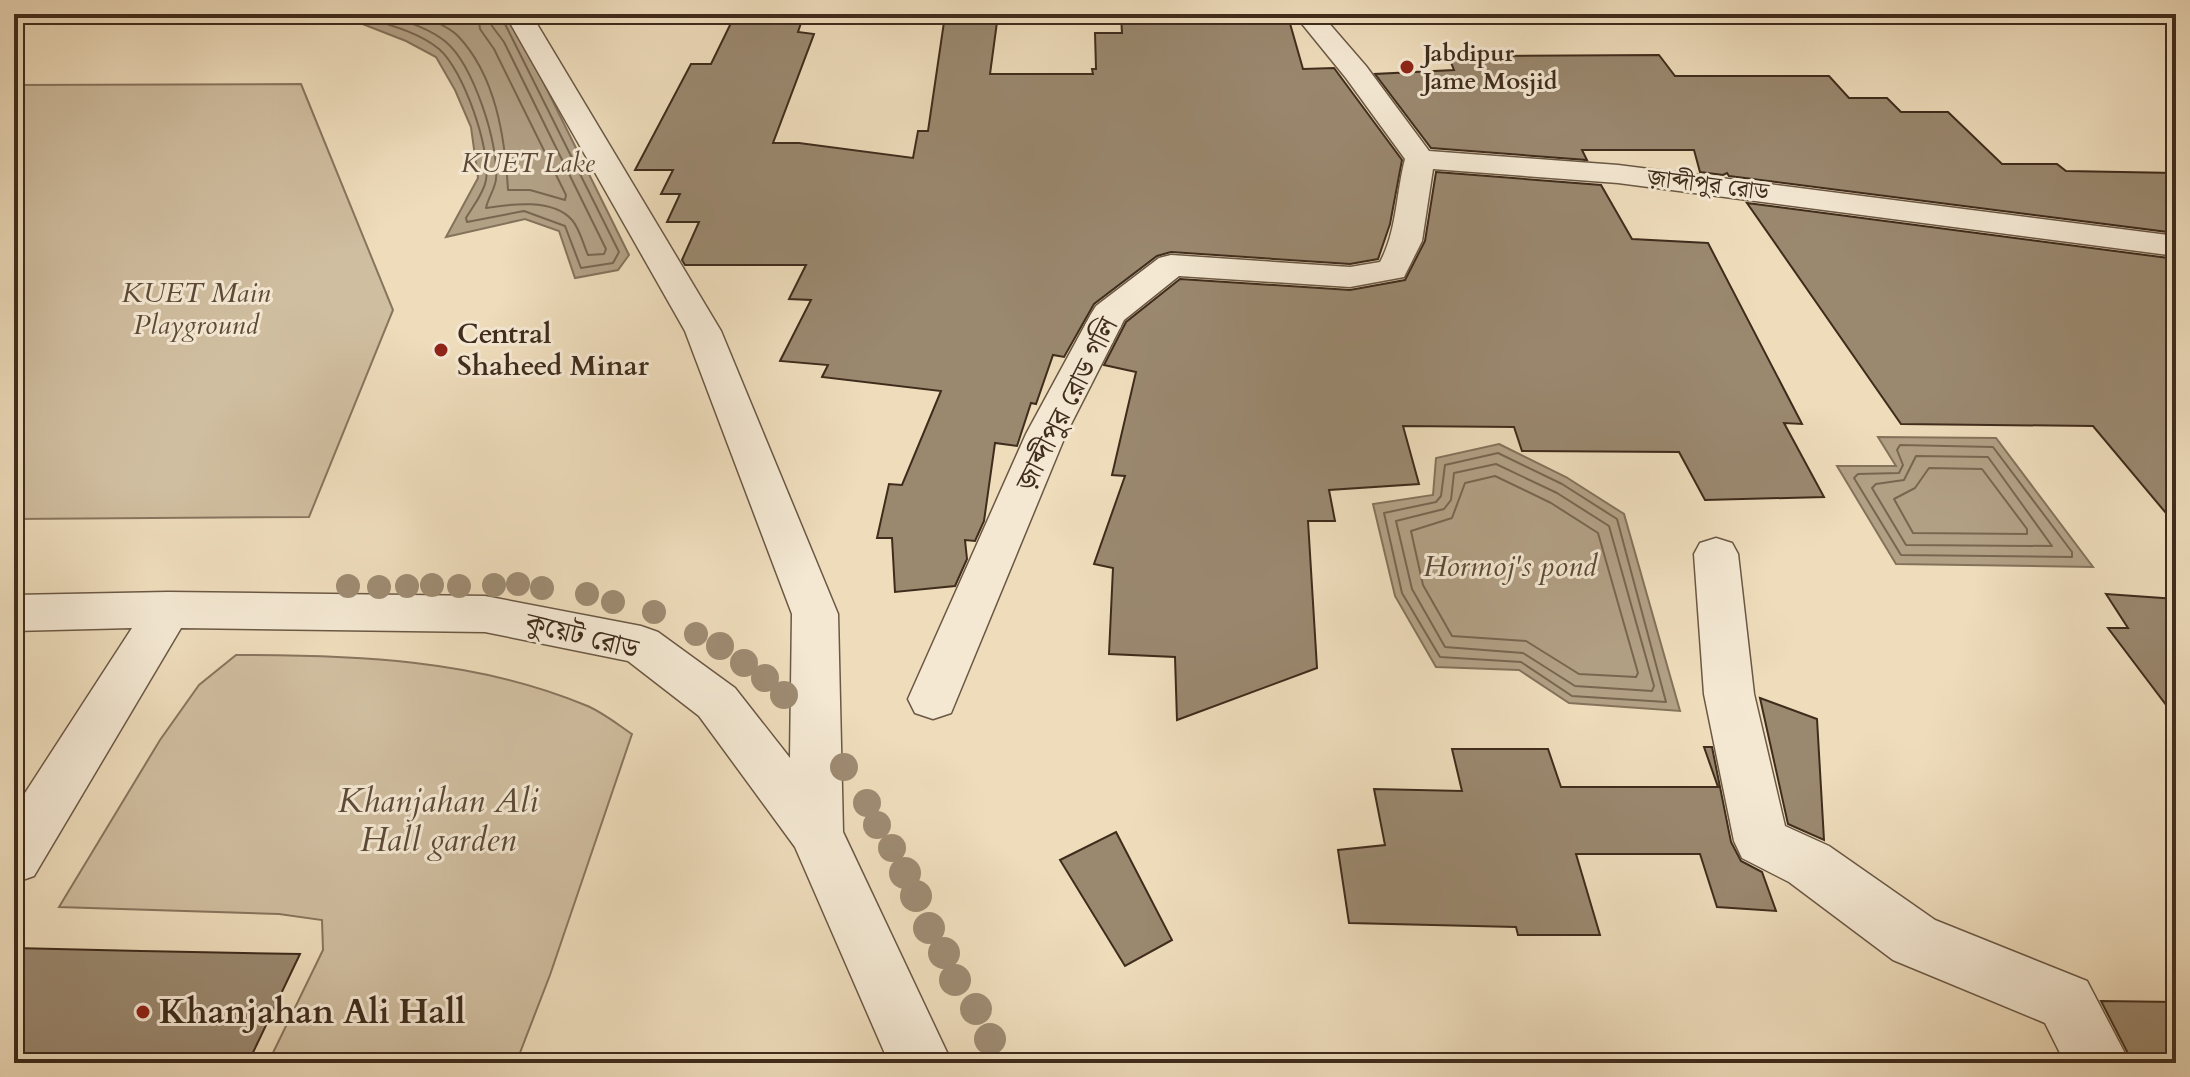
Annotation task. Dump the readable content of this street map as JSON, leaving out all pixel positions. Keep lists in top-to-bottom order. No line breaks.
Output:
{"streets":{"street":["জ়াব্দীপুর রোড","জ়াব্দীপুর রোড গলি","কুয়েট রোড"]},"crossings":[["জ়াব্দীপুর রোড","জ়াব্দীপুর রোড গলি"]],"water":["KUET Lake","Hormoj's pond"],"parks":["KUET Main Playground","Khanjahan Ali Hall garden"],"places":["Jabdipur Jame Mosjid","Central Shaheed Minar","Khanjahan Ali Hall"]}
